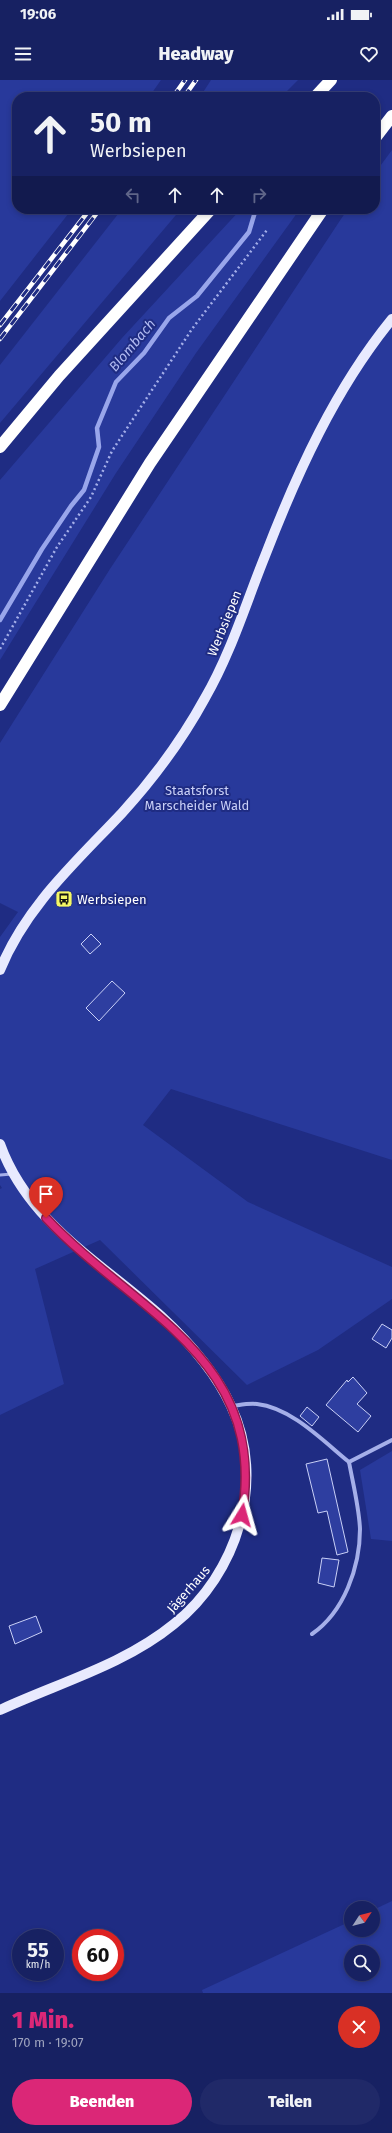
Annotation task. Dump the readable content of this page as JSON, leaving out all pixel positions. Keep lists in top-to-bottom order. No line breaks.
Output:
{"streets":{"main road":["Werbsiepen","Jägerhaus"]},"water":["Blombach"],"parks":["Staatsforst Marscheider Wald"],"places":{"bus stop":["Werbsiepen"]},"north":"top right","page":{"status":"19:06","header":"Headway","turn":["50 m","Werbsiepen"],"speed":"55 km/h","limit":"60","heading":["1 Min.","170 m · 19:07"],"buttons":["Beenden","Teilen"]}}
